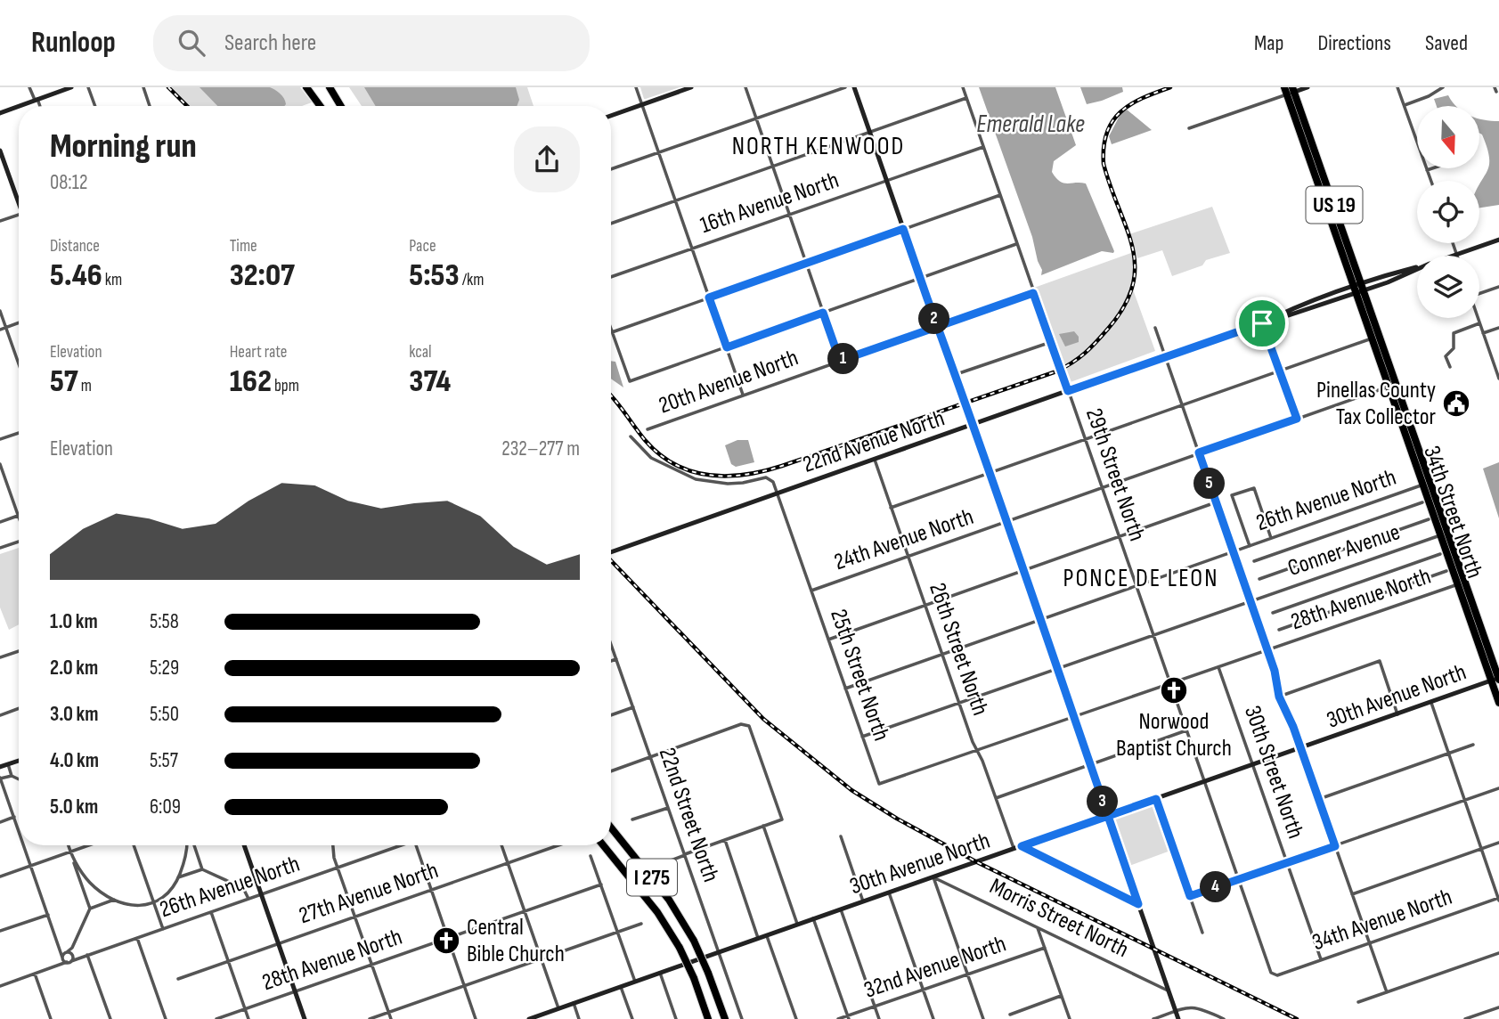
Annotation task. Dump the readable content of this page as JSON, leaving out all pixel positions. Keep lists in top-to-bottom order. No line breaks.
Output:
{"streets":{"highway":["US 19","34th Street North","I 275"],"street":["16th Avenue North","20th Avenue North","22nd Avenue North","29th Street North","26th Avenue North","24th Avenue North","Conner Avenue","28th Avenue North","26th Street North","25th Street North","30th Avenue North","30th Street North","22nd Street North","27th Avenue North","Morris Street North","34th Avenue North","32nd Avenue North"]},"crossings":[["16th Avenue North","29th Street North"],["20th Avenue North","29th Street North"],["22nd Avenue North","29th Street North"],["22nd Avenue North","34th Street North"],["22nd Avenue North","26th Street North"],["22nd Avenue North","25th Street North"],["29th Street North","26th Avenue North"],["29th Street North","24th Avenue North"],["29th Street North","28th Avenue North"],["29th Street North","30th Avenue North"],["29th Street North","34th Avenue North"],["26th Avenue North","34th Street North"],["26th Avenue North","26th Street North"],["26th Avenue North","25th Street North"],["34th Street North","24th Avenue North"],["34th Street North","Conner Avenue"],["34th Street North","28th Avenue North"],["34th Street North","30th Avenue North"],["24th Avenue North","26th Street North"],["24th Avenue North","25th Street North"],["28th Avenue North","26th Street North"],["28th Avenue North","25th Street North"],["28th Avenue North","30th Street North"],["26th Street North","30th Avenue North"],["30th Avenue North","30th Street North"],["30th Avenue North","22nd Street North"],["30th Avenue North","Morris Street North"],["30th Street North","34th Avenue North"]],"districts":["NORTH KENWOOD","PONCE DE LEON"],"water":["Emerald Lake"],"places":{"public building":["Pinellas County Tax Collector"],"church":["Norwood Baptist Church","Central Bible Church"]},"north":"bottom","page":{"header":"Runloop","search":"Search here","nav":["Map","Directions","Saved"],"heading":["Morning run","08:12"],"stats":[["Distance","5.46 km"],["Time","32:07"],["Pace","5:53 /km"],["Elevation","57 m"],["Heart rate","162 bpm"],["kcal","374"]],"pins":["2","1","5","3","4"],"chart":["Elevation","232–277 m"],"list":[{"name":"1.0 km","note":"5:58"},{"name":"2.0 km","note":"5:29"},{"name":"3.0 km","note":"5:50"},{"name":"4.0 km","note":"5:57"},{"name":"5.0 km","note":"6:09"}]}}
